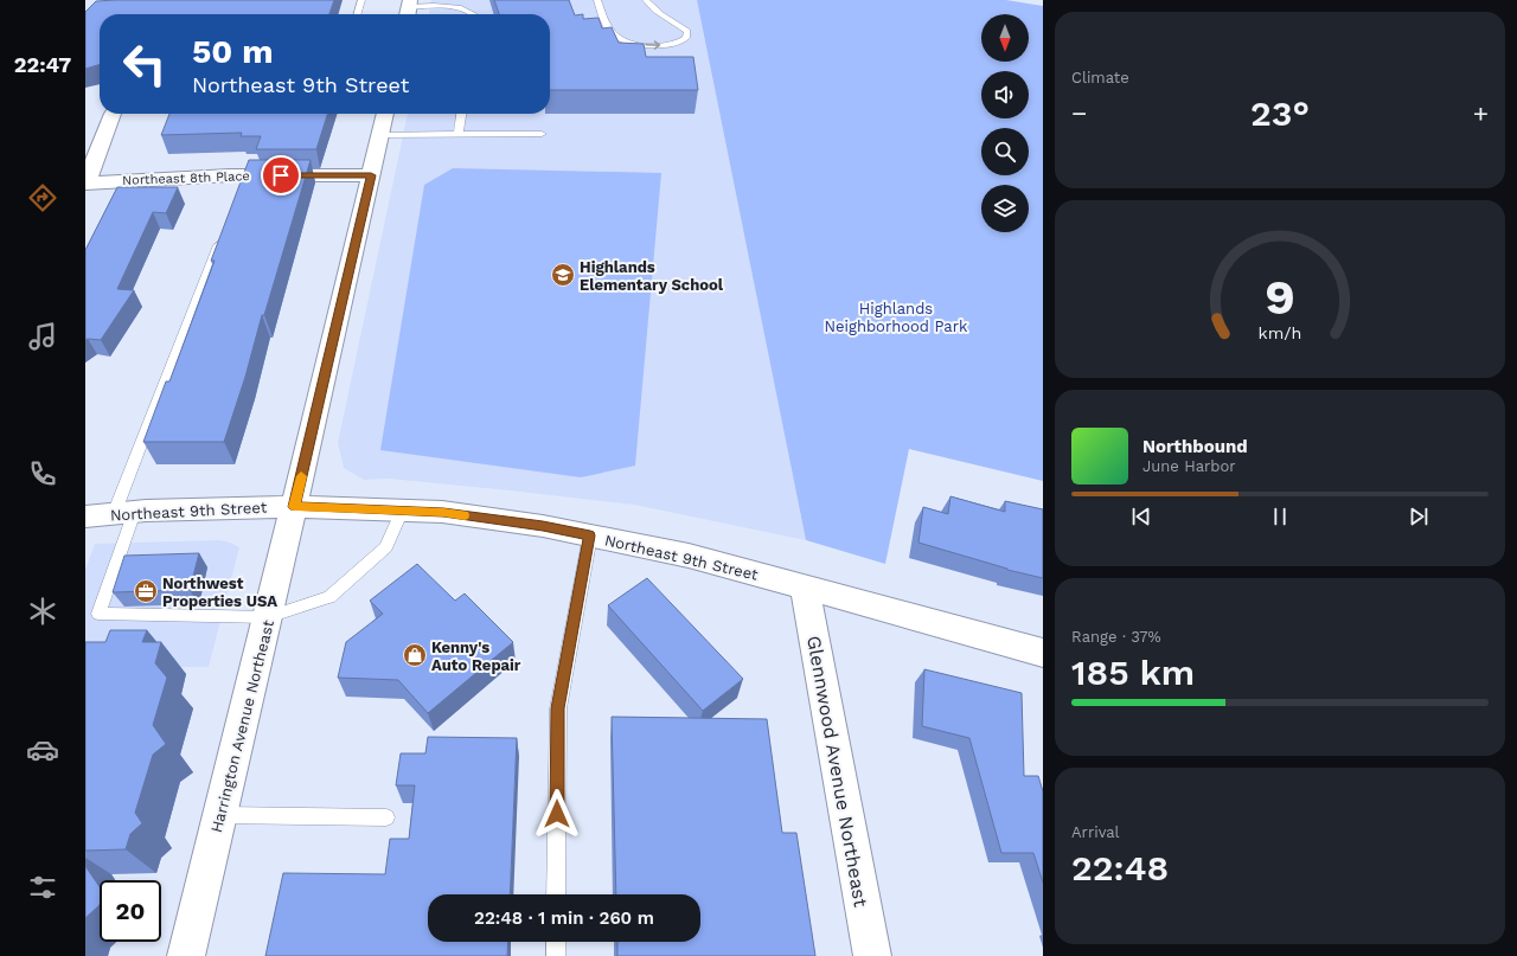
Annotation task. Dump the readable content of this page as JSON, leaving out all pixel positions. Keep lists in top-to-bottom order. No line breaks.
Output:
{"streets":{"street":["Northeast 8th Place","Northeast 9th Street","Harrington Avenue Northeast","Glennwood Avenue Northeast"]},"crossings":[["Northeast 8th Place","Harrington Avenue Northeast"],["Northeast 9th Street","Harrington Avenue Northeast"],["Northeast 9th Street","Glennwood Avenue Northeast"]],"parks":["Highlands Neighborhood Park"],"places":{"school or university":["Highlands Elementary School"],"office":["Northwest Properties USA"],"shop":["Kenny's Auto Repair"]},"north":"bottom","page":{"tabs":"22:47","tile":["Climate",["Range · 37%","185 km"],["Arrival","22:48"]],"turn":["50 m","Northeast 9th Street"],"heat":["−","23°","+"],"song":["Northbound","June Harbor"],"limit":"20","trip":"22:48 · 1 min · 260 m","gauge":["9","km/h"]}}
